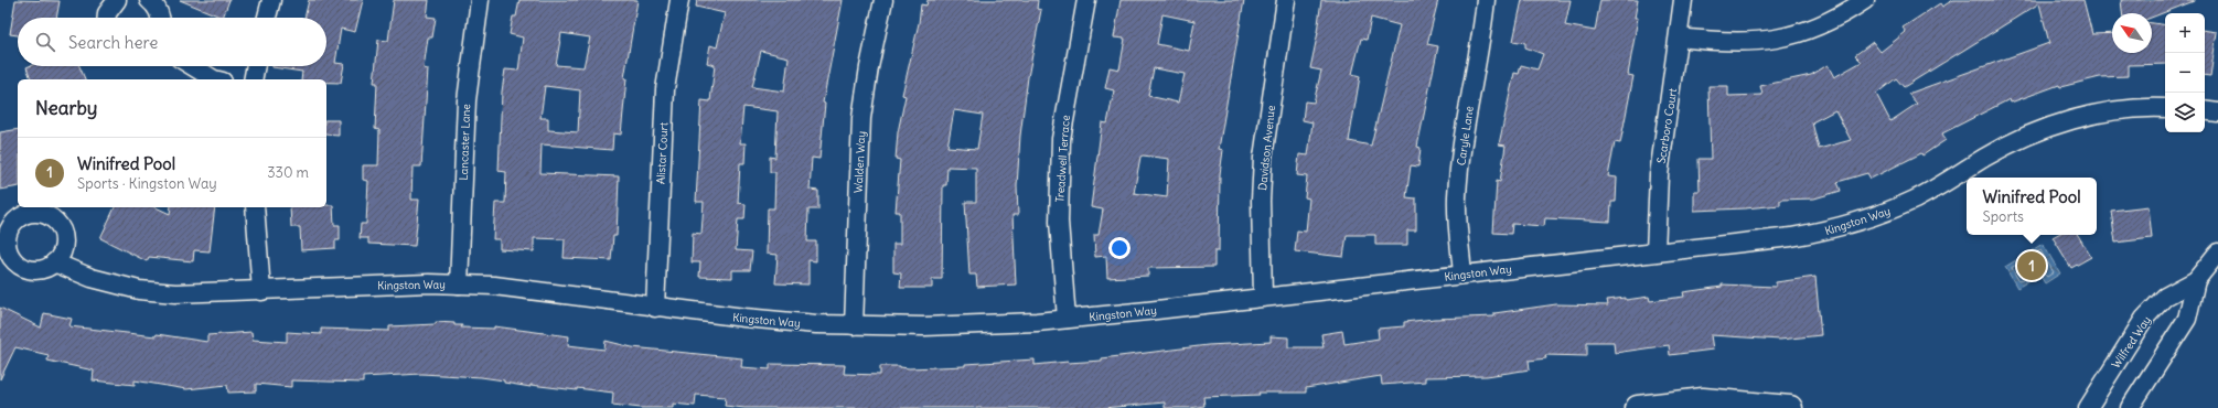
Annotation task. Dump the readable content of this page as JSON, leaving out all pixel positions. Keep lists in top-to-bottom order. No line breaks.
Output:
{"streets":{"street":["Scarboro Court","Caryle Lane","Lancaster Lane","Davidson Avenue","Alistar Court","Treadwell Terrace","Walden Way","Kingston Way","Wilfred Way"]},"crossings":[["Scarboro Court","Kingston Way"],["Caryle Lane","Kingston Way"],["Lancaster Lane","Kingston Way"],["Davidson Avenue","Kingston Way"],["Alistar Court","Kingston Way"],["Treadwell Terrace","Kingston Way"],["Walden Way","Kingston Way"]],"north":"top left","page":{"map_buttons":["+","−"],"search":"Search here","heading":"Nearby","list":[{"mark":"1","name":"Winifred Pool","note":"Sports · Kingston Way","value":"330 m"}],"popup":["Winifred Pool","Sports"],"pins":"1"}}
